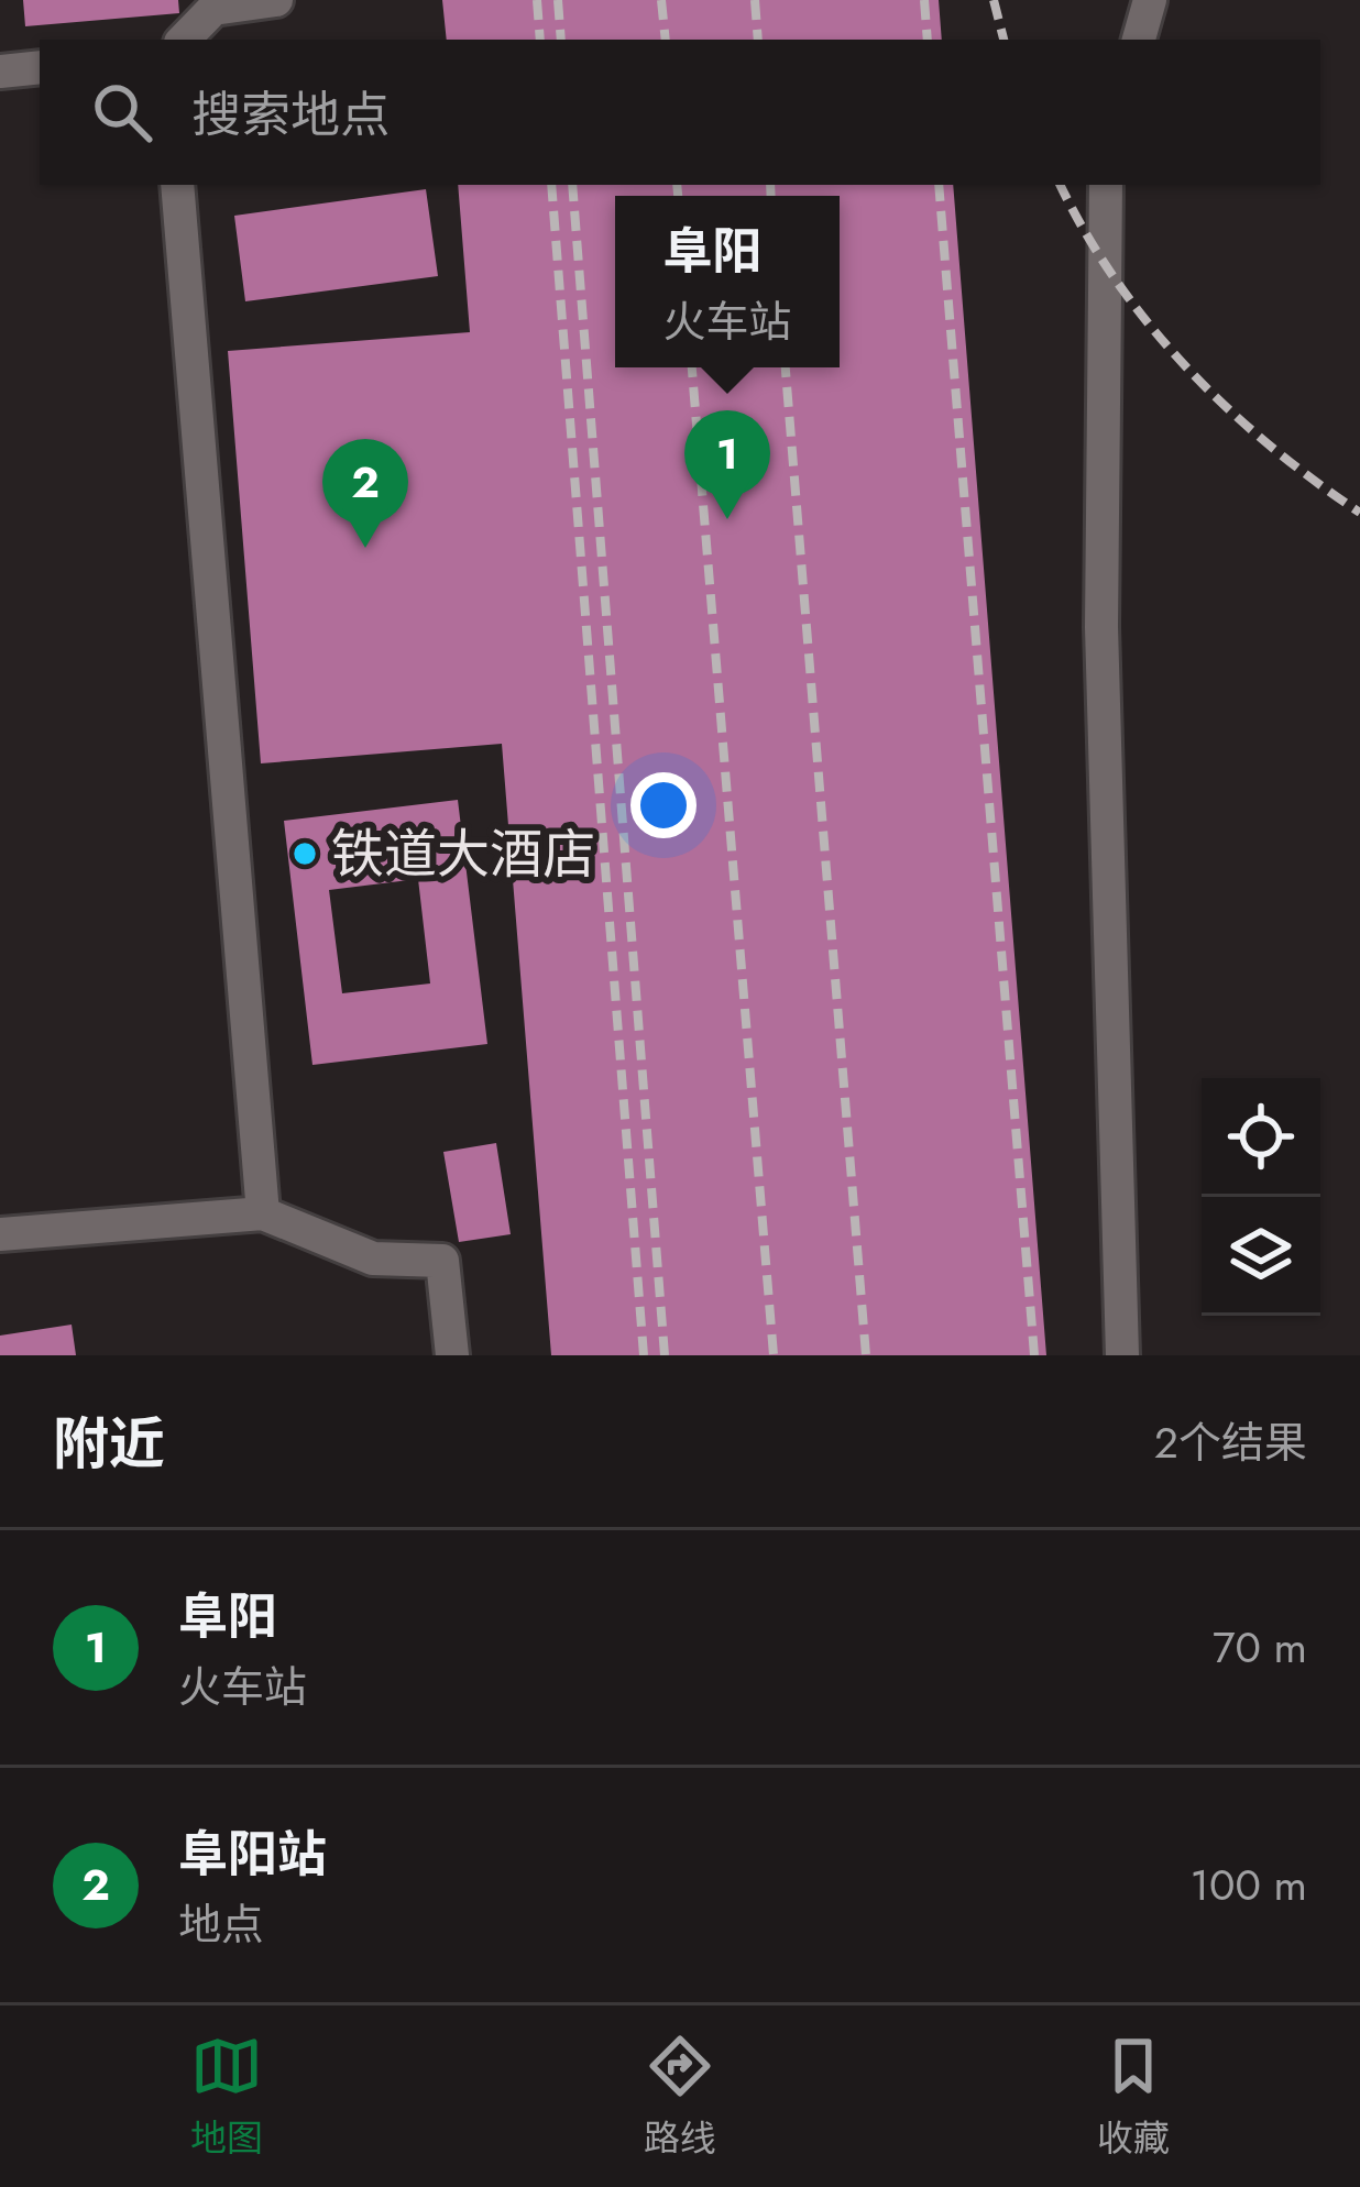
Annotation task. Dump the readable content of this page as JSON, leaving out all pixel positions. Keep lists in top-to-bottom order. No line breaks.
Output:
{"places":["铁道大酒店"],"page":{"search":"搜索地点","popup":["阜阳","火车站"],"pins":["1","2"],"heading":["附近","2个结果"],"list":[{"mark":"1","name":"阜阳","note":"火车站","value":"70 m"},{"mark":"2","name":"阜阳站","note":"地点","value":"100 m"}],"nav":["地图","路线","收藏"]}}
